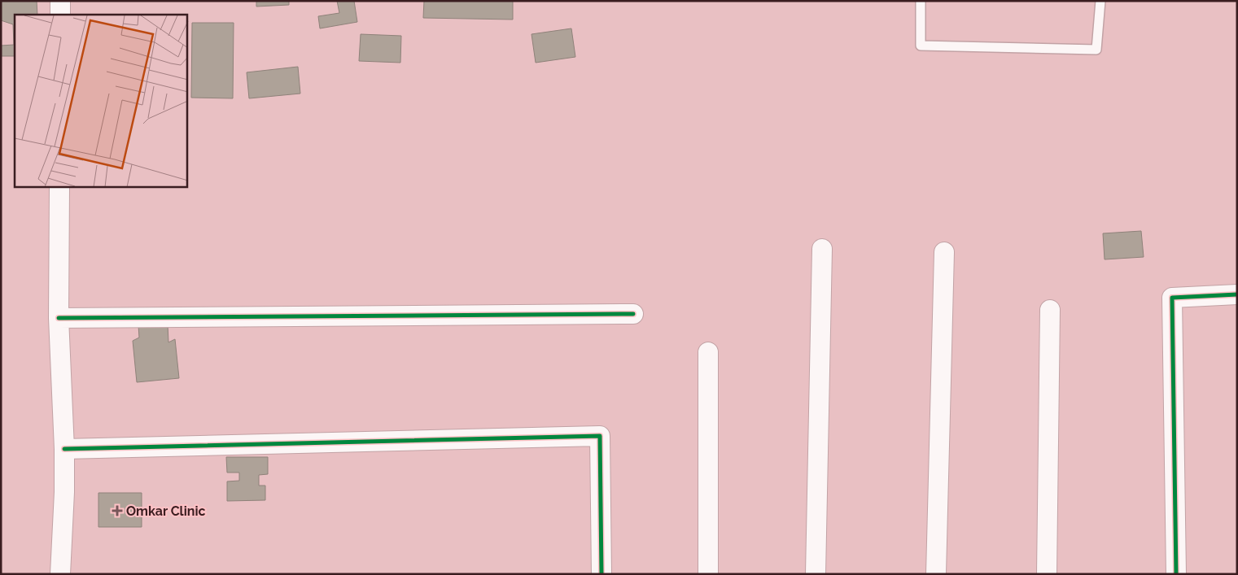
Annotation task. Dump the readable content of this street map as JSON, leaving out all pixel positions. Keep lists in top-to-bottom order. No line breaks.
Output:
{"places":{"health":["Omkar Clinic"]}}
